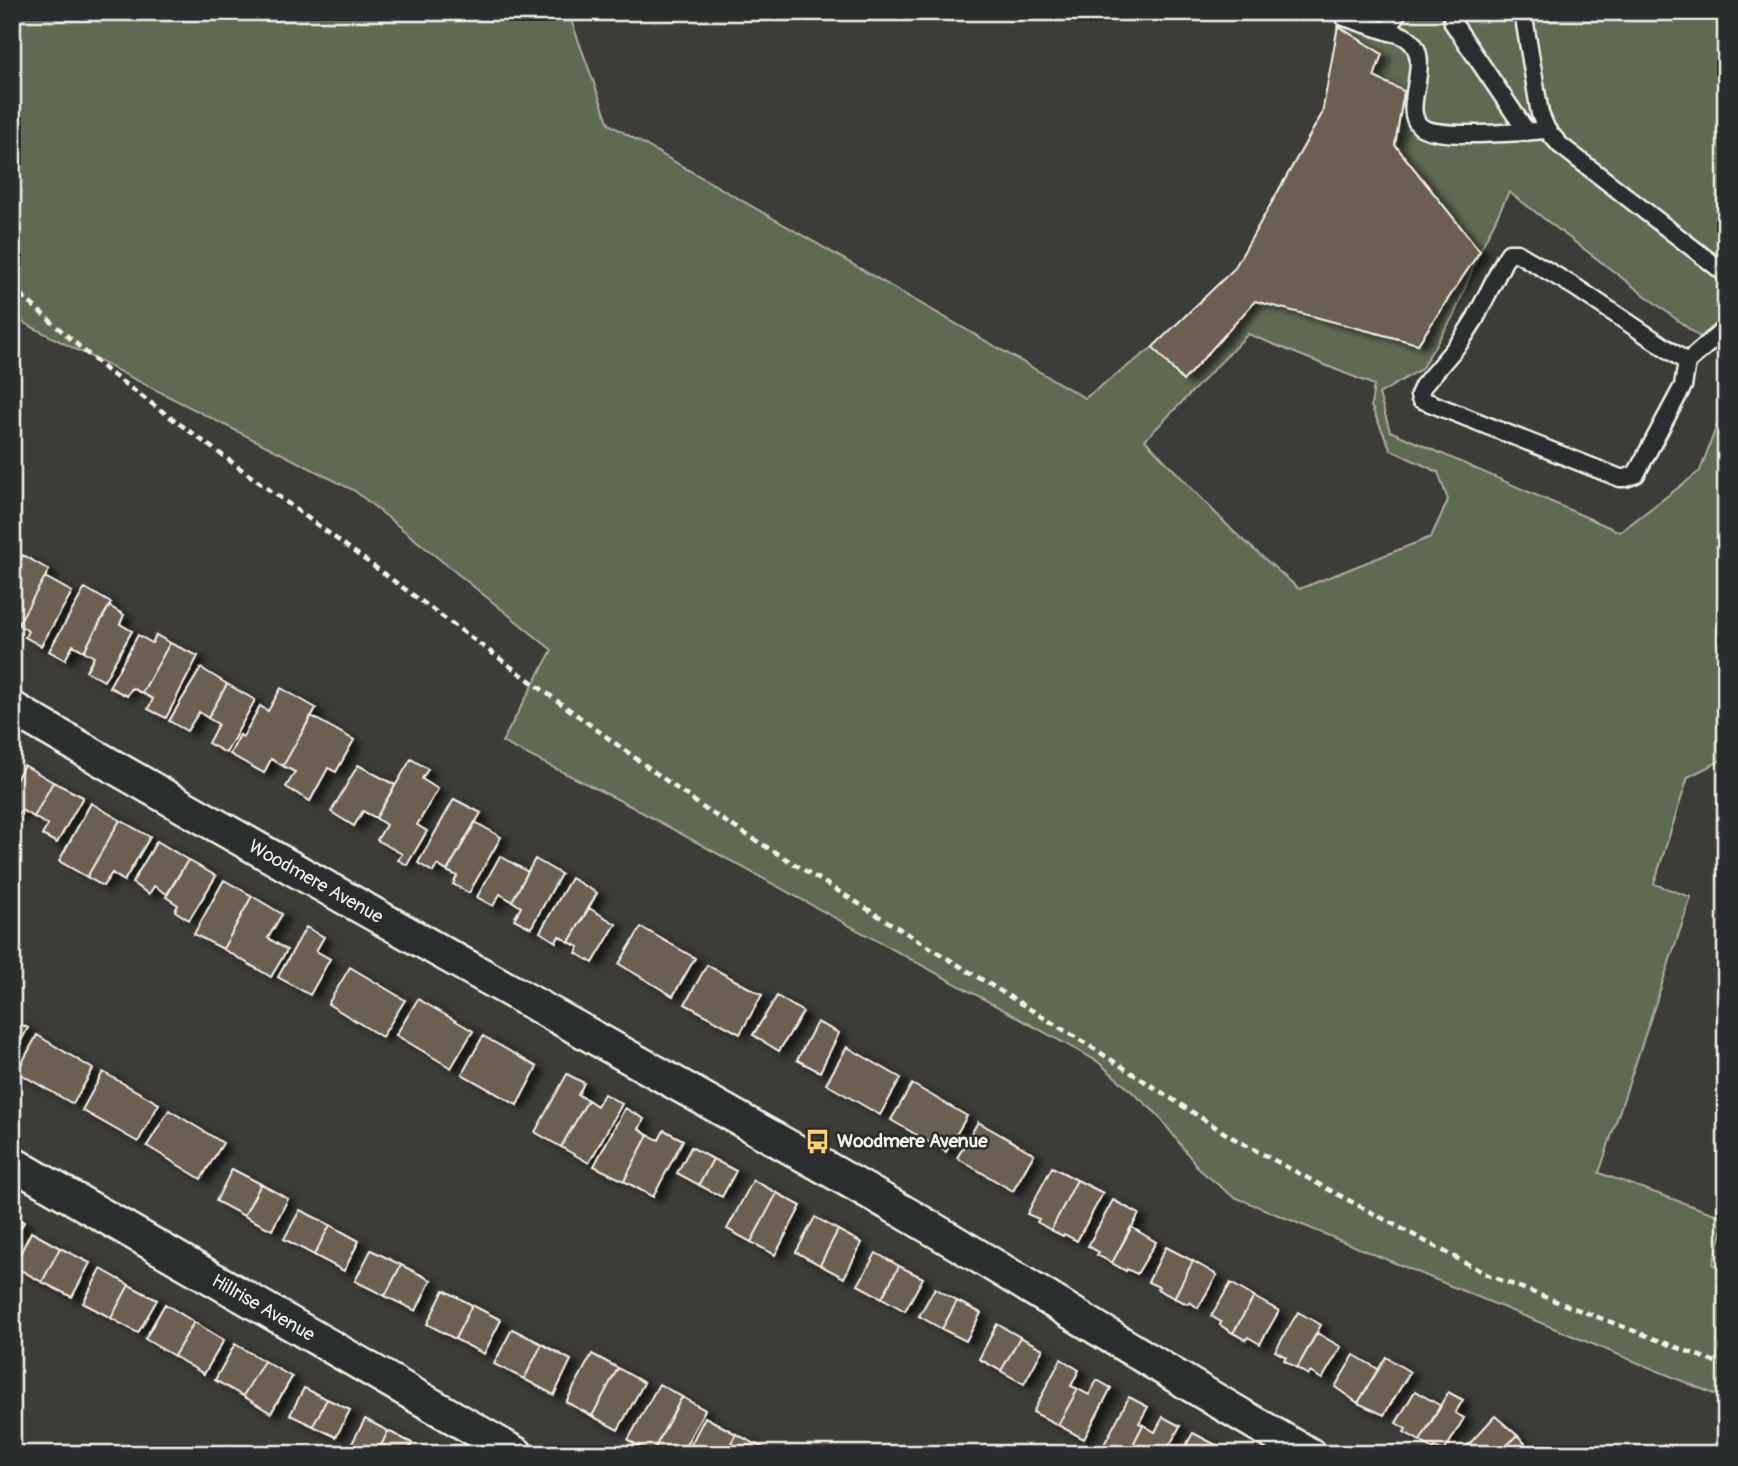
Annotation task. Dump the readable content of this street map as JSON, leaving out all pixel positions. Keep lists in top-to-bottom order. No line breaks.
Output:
{"streets":{"street":["Woodmere Avenue","Hillrise Avenue"]},"places":{"bus stop":["Woodmere Avenue"]}}
